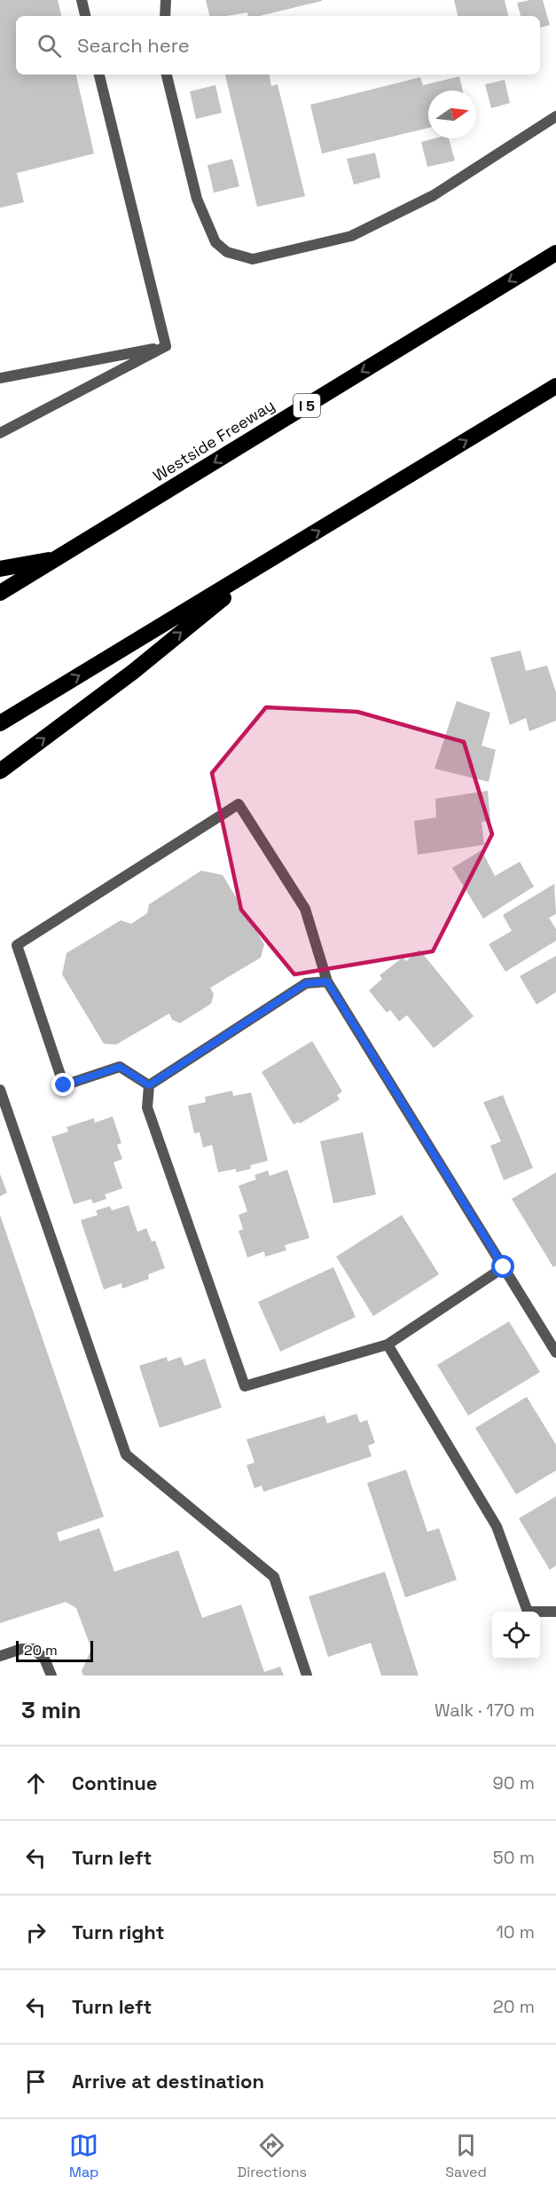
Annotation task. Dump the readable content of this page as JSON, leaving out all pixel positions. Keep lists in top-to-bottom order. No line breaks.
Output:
{"streets":{"highway":["I 5","Westside Freeway"]},"scale_bar":"20 m","north":"right","page":{"search":"Search here","scale":"20 m","heading":["3 min","Walk · 170 m"],"list":[["Continue","90 m"],["Turn left","50 m"],["Turn right","10 m"],["Turn left","20 m"],"Arrive at destination"],"nav":["Map","Directions","Saved"]}}
